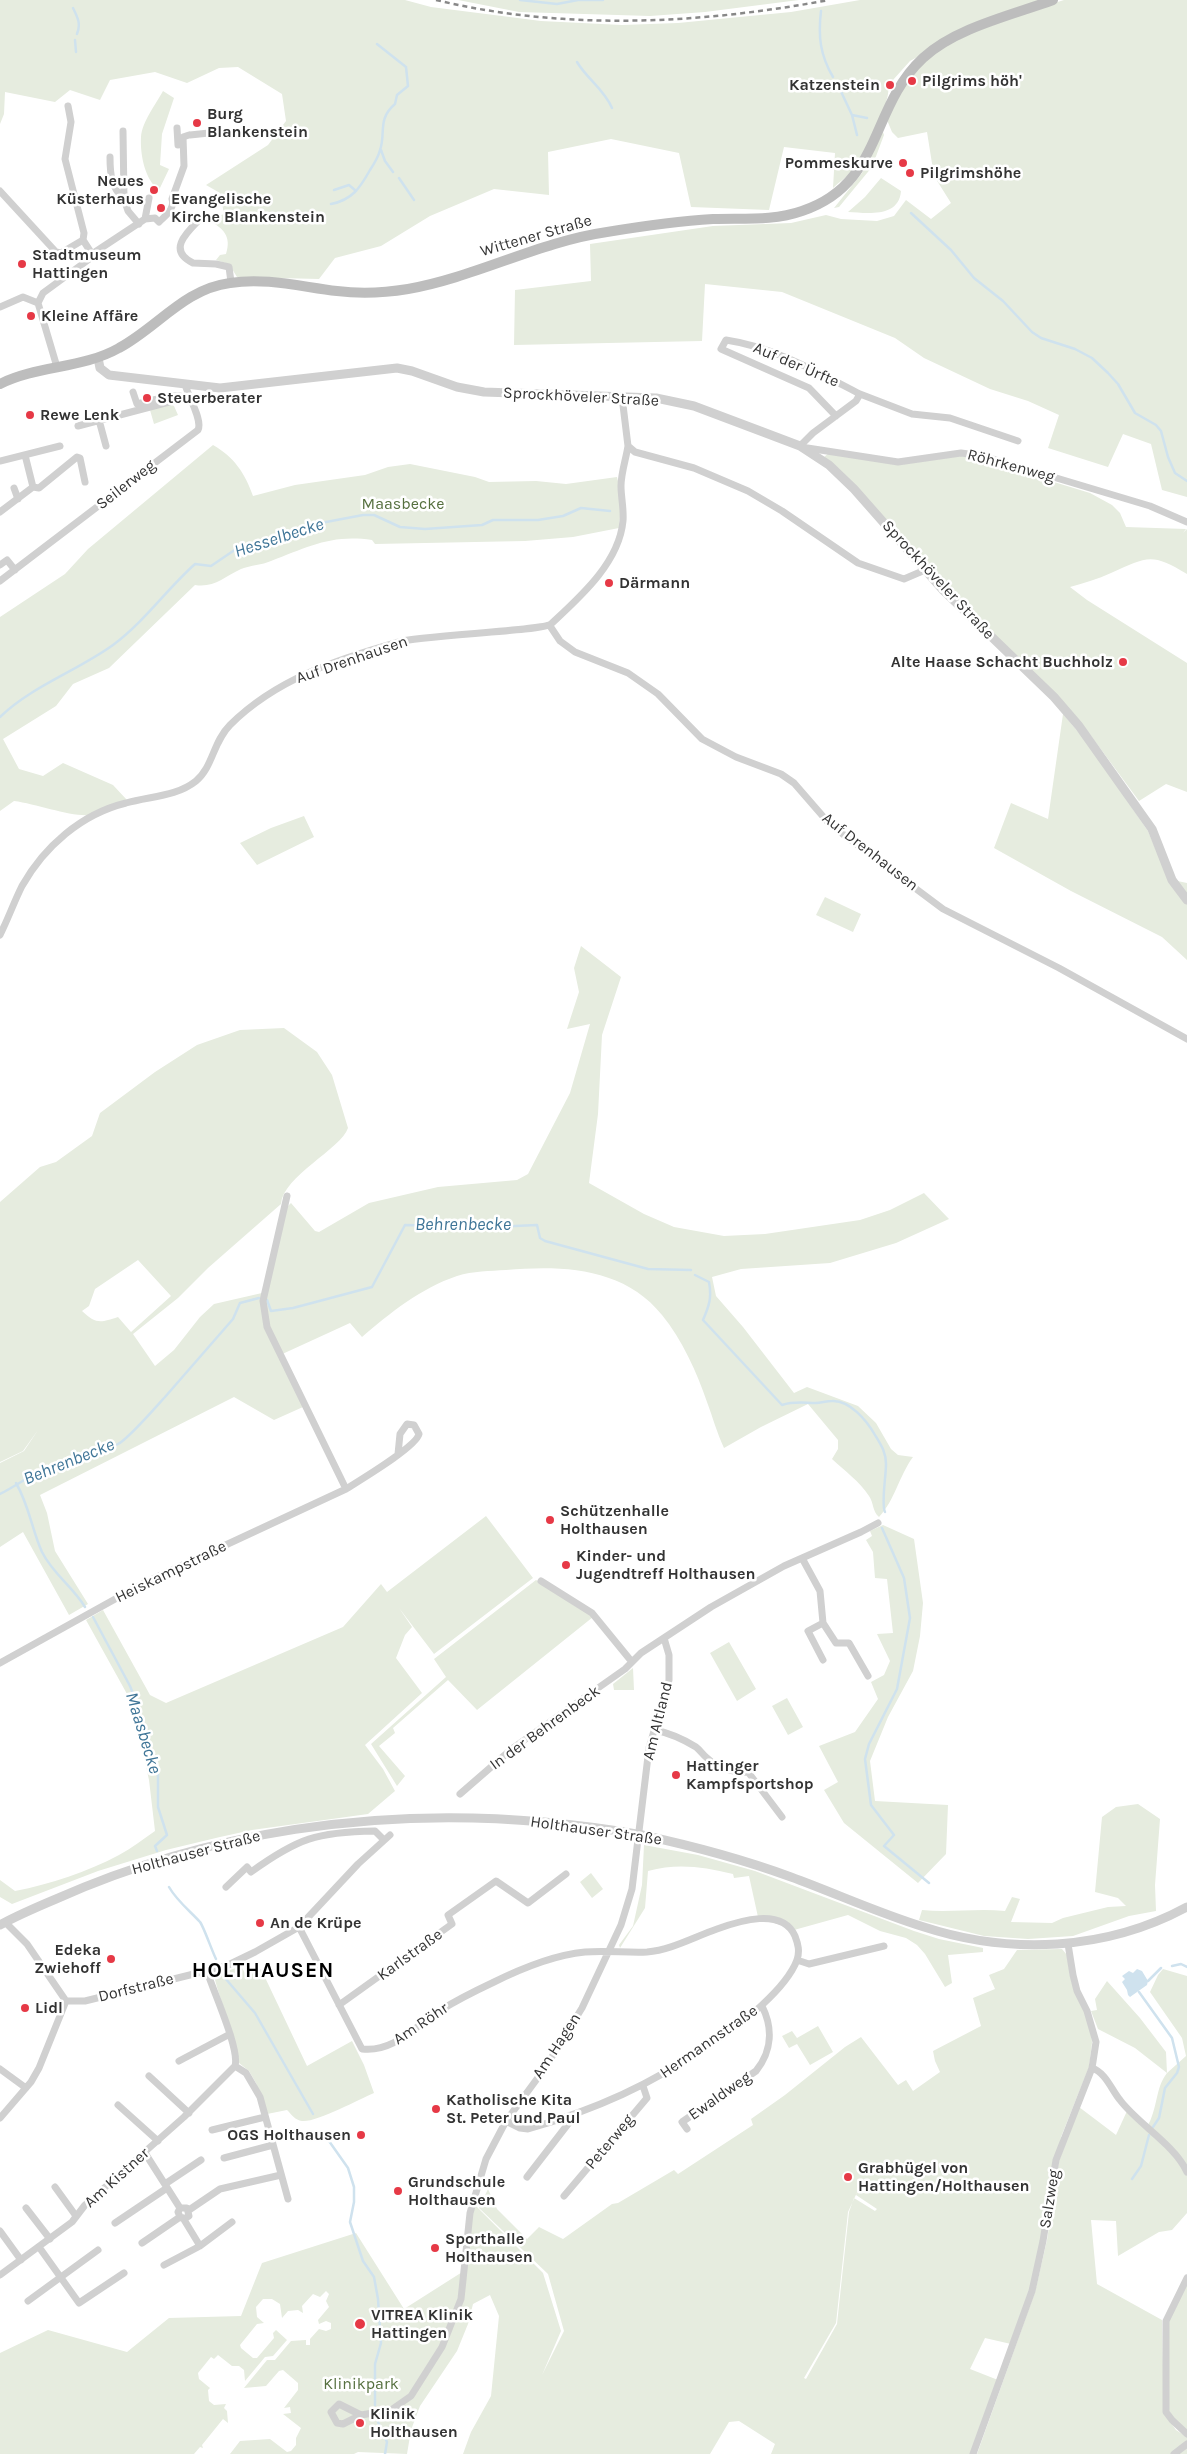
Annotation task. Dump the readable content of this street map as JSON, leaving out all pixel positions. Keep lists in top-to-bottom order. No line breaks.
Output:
{"streets":{"main road":["Wittener Straße"],"street":["Auf der Ürfte","Sprockhöveler Straße","Röhrkenweg","Seilerweg","Auf Drenhausen","Heiskampstraße","Am Altland","In der Behrenbeck","Holthauser Straße","Karlstraße","Dorfstraße","Am Röhr","Hermannstraße","Am Hagen","Ewaldweg","Peterweg","Am Kistner","Salzweg"]},"crossings":[["Wittener Straße","Sprockhöveler Straße"],["Auf der Ürfte","Sprockhöveler Straße"],["Auf der Ürfte","Röhrkenweg"],["Sprockhöveler Straße","Röhrkenweg"],["Sprockhöveler Straße","Seilerweg"],["Am Altland","In der Behrenbeck"],["Am Altland","Holthauser Straße"],["Am Altland","Am Hagen"],["Holthauser Straße","Am Hagen"],["Holthauser Straße","Salzweg"],["Karlstraße","Am Röhr"],["Dorfstraße","Am Röhr"],["Am Röhr","Am Hagen"],["Hermannstraße","Am Hagen"],["Hermannstraße","Ewaldweg"],["Hermannstraße","Peterweg"]],"districts":["HOLTHAUSEN"],"water":["Hesselbecke","Behrenbecke","Maasbecke"],"parks":["Maasbecke","Klinikpark"],"places":["Pilgrims höh'","Katzenstein","Burg Blankenstein","Pommeskurve","Pilgrimshöhe","Neues Küsterhaus","Evangelische Kirche Blankenstein","Stadtmuseum Hattingen","Kleine Affäre","Steuerberater","Rewe Lenk","Därmann","Alte Haase Schacht Buchholz","Schützenhalle Holthausen","Kinder- und Jugendtreff Holthausen","Hattinger Kampfsportshop","An de Krüpe","Edeka Zwiehoff","Lidl","Katholische Kita St. Peter und Paul","OGS Holthausen","Grabhügel von Hattingen/Holthausen","Grundschule Holthausen","Sporthalle Holthausen","VITREA Klinik Hattingen","Klinik Holthausen"]}
